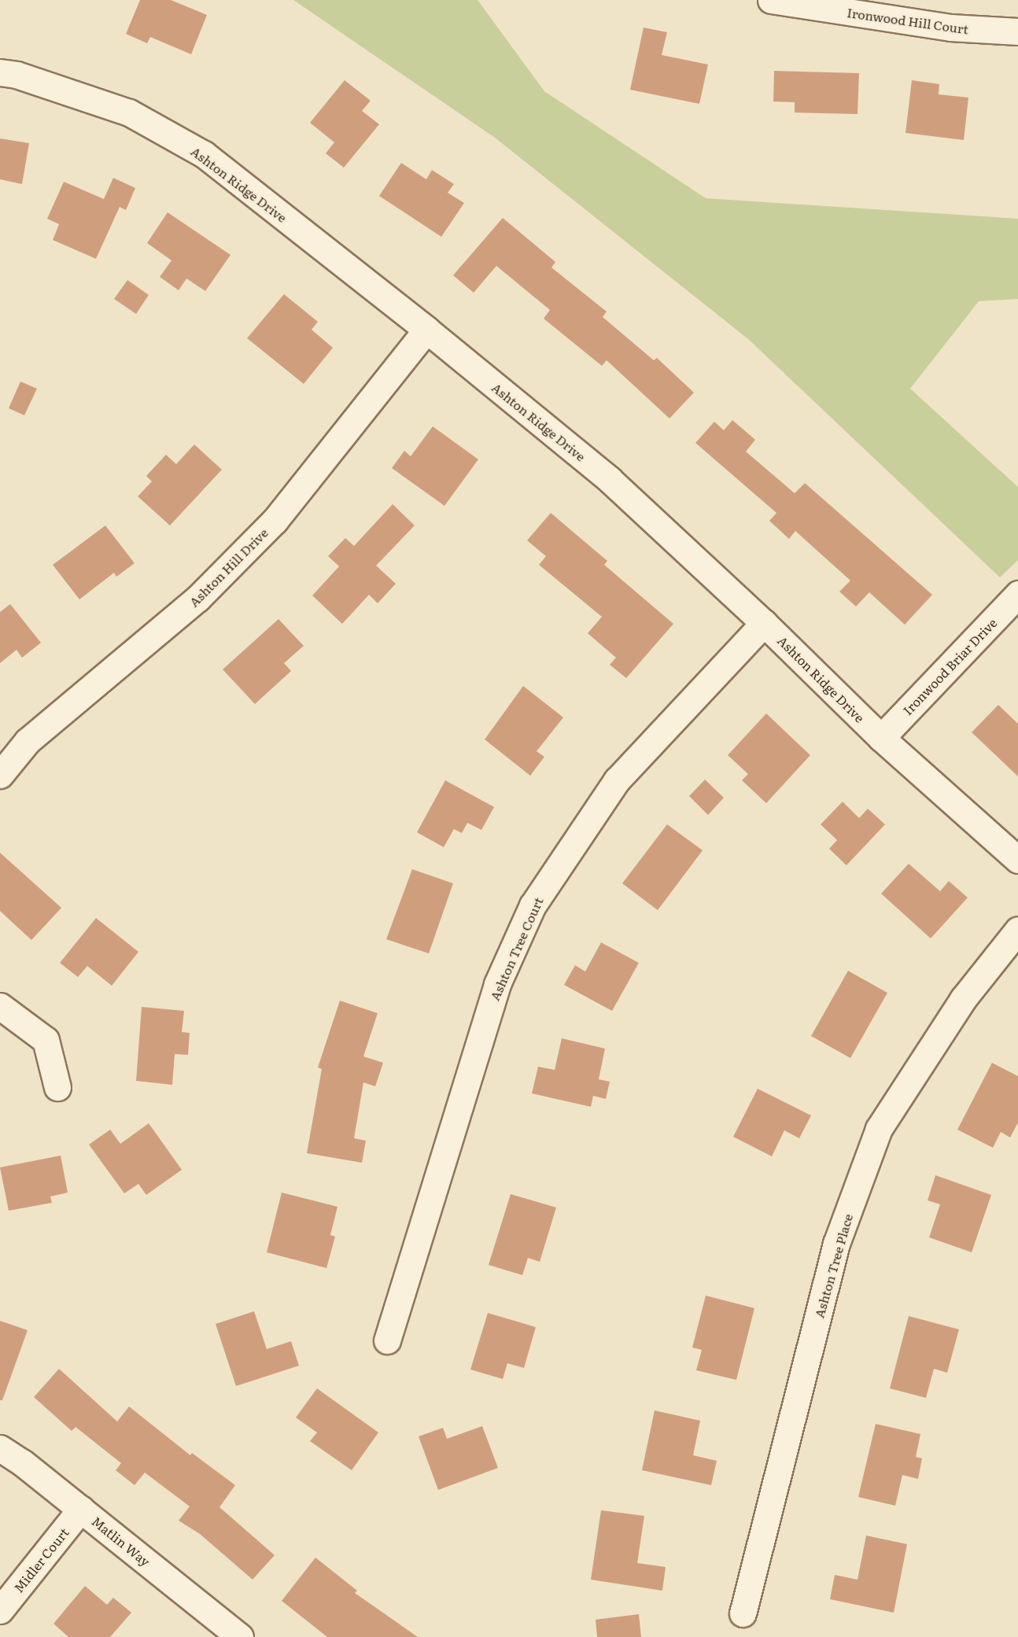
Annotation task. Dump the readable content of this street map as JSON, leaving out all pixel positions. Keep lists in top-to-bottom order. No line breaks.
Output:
{"streets":{"street":["Ironwood Hill Court","Ashton Ridge Drive","Ashton Hill Drive","Ironwood Briar Drive","Ashton Tree Court","Ashton Tree Place","Matlin Way","Midler Court"]},"crossings":[["Ashton Ridge Drive","Ashton Hill Drive"],["Ashton Ridge Drive","Ironwood Briar Drive"],["Ashton Ridge Drive","Ashton Tree Court"],["Matlin Way","Midler Court"]]}
